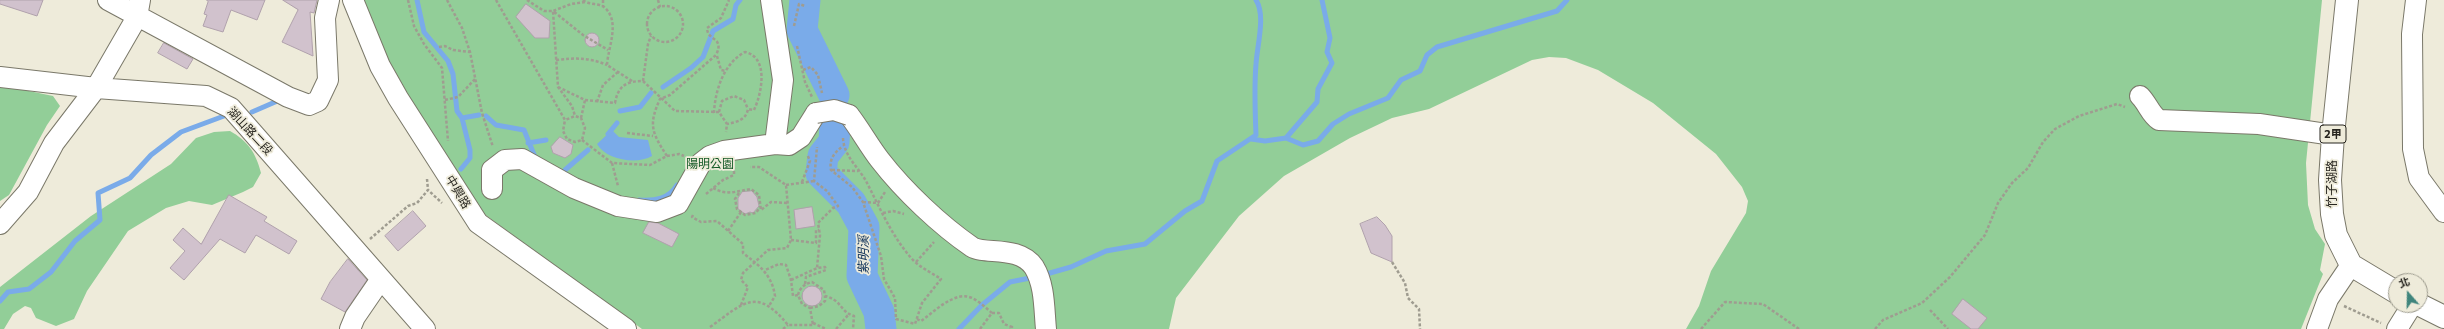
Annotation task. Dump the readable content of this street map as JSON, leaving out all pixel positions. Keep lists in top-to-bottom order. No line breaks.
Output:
{"streets":{"main road":["2甲","竹子湖路"],"street":["湖山路二段","中興路"]},"water":["紫明溪"],"parks":["陽明公園"],"north":"top"}
